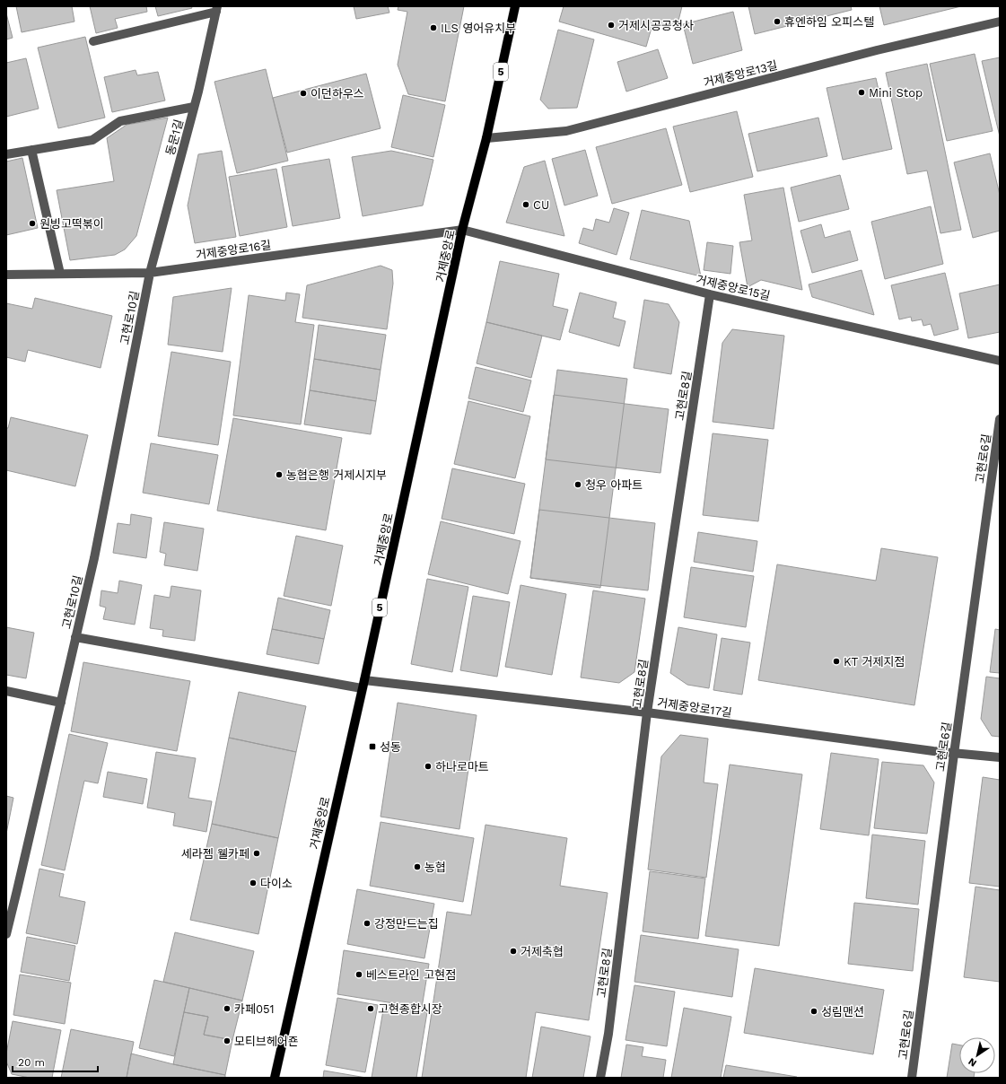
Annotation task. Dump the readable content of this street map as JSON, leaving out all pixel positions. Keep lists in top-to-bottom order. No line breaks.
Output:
{"streets":{"main road":["5","거제중앙로"],"street":["거제중앙로13길","동문1길","거제중앙로16길","거제중앙로15길","고현로10길","고현로8길","고현로6길","거제중앙로17길"]},"crossings":[["거제중앙로13길","거제중앙로"],["동문1길","거제중앙로16길"],["동문1길","고현로10길"],["거제중앙로16길","거제중앙로"],["거제중앙로16길","거제중앙로15길"],["거제중앙로16길","고현로10길"],["거제중앙로","거제중앙로15길"],["거제중앙로","거제중앙로17길"],["거제중앙로15길","고현로8길"],["고현로10길","거제중앙로17길"],["고현로8길","거제중앙로17길"],["고현로6길","거제중앙로17길"]],"places":{"other":["휴엔하임 오피스텔","거제시공공청사","ILS 영어유치부","Mini Stop","이던하우스","CU","원빙고떡볶이","농협은행 거제시지부","청우 아파트","KT 거제지점","하나로마트","세라젬 웰카페","농협","다이소","강정만드는집","거제축협","베스트라인 고현점","카페051","고현종합시장","성림맨션","모티브헤어죤"],"transit":["성동"]},"scale_bar":"20 m","north":"bottom left"}
